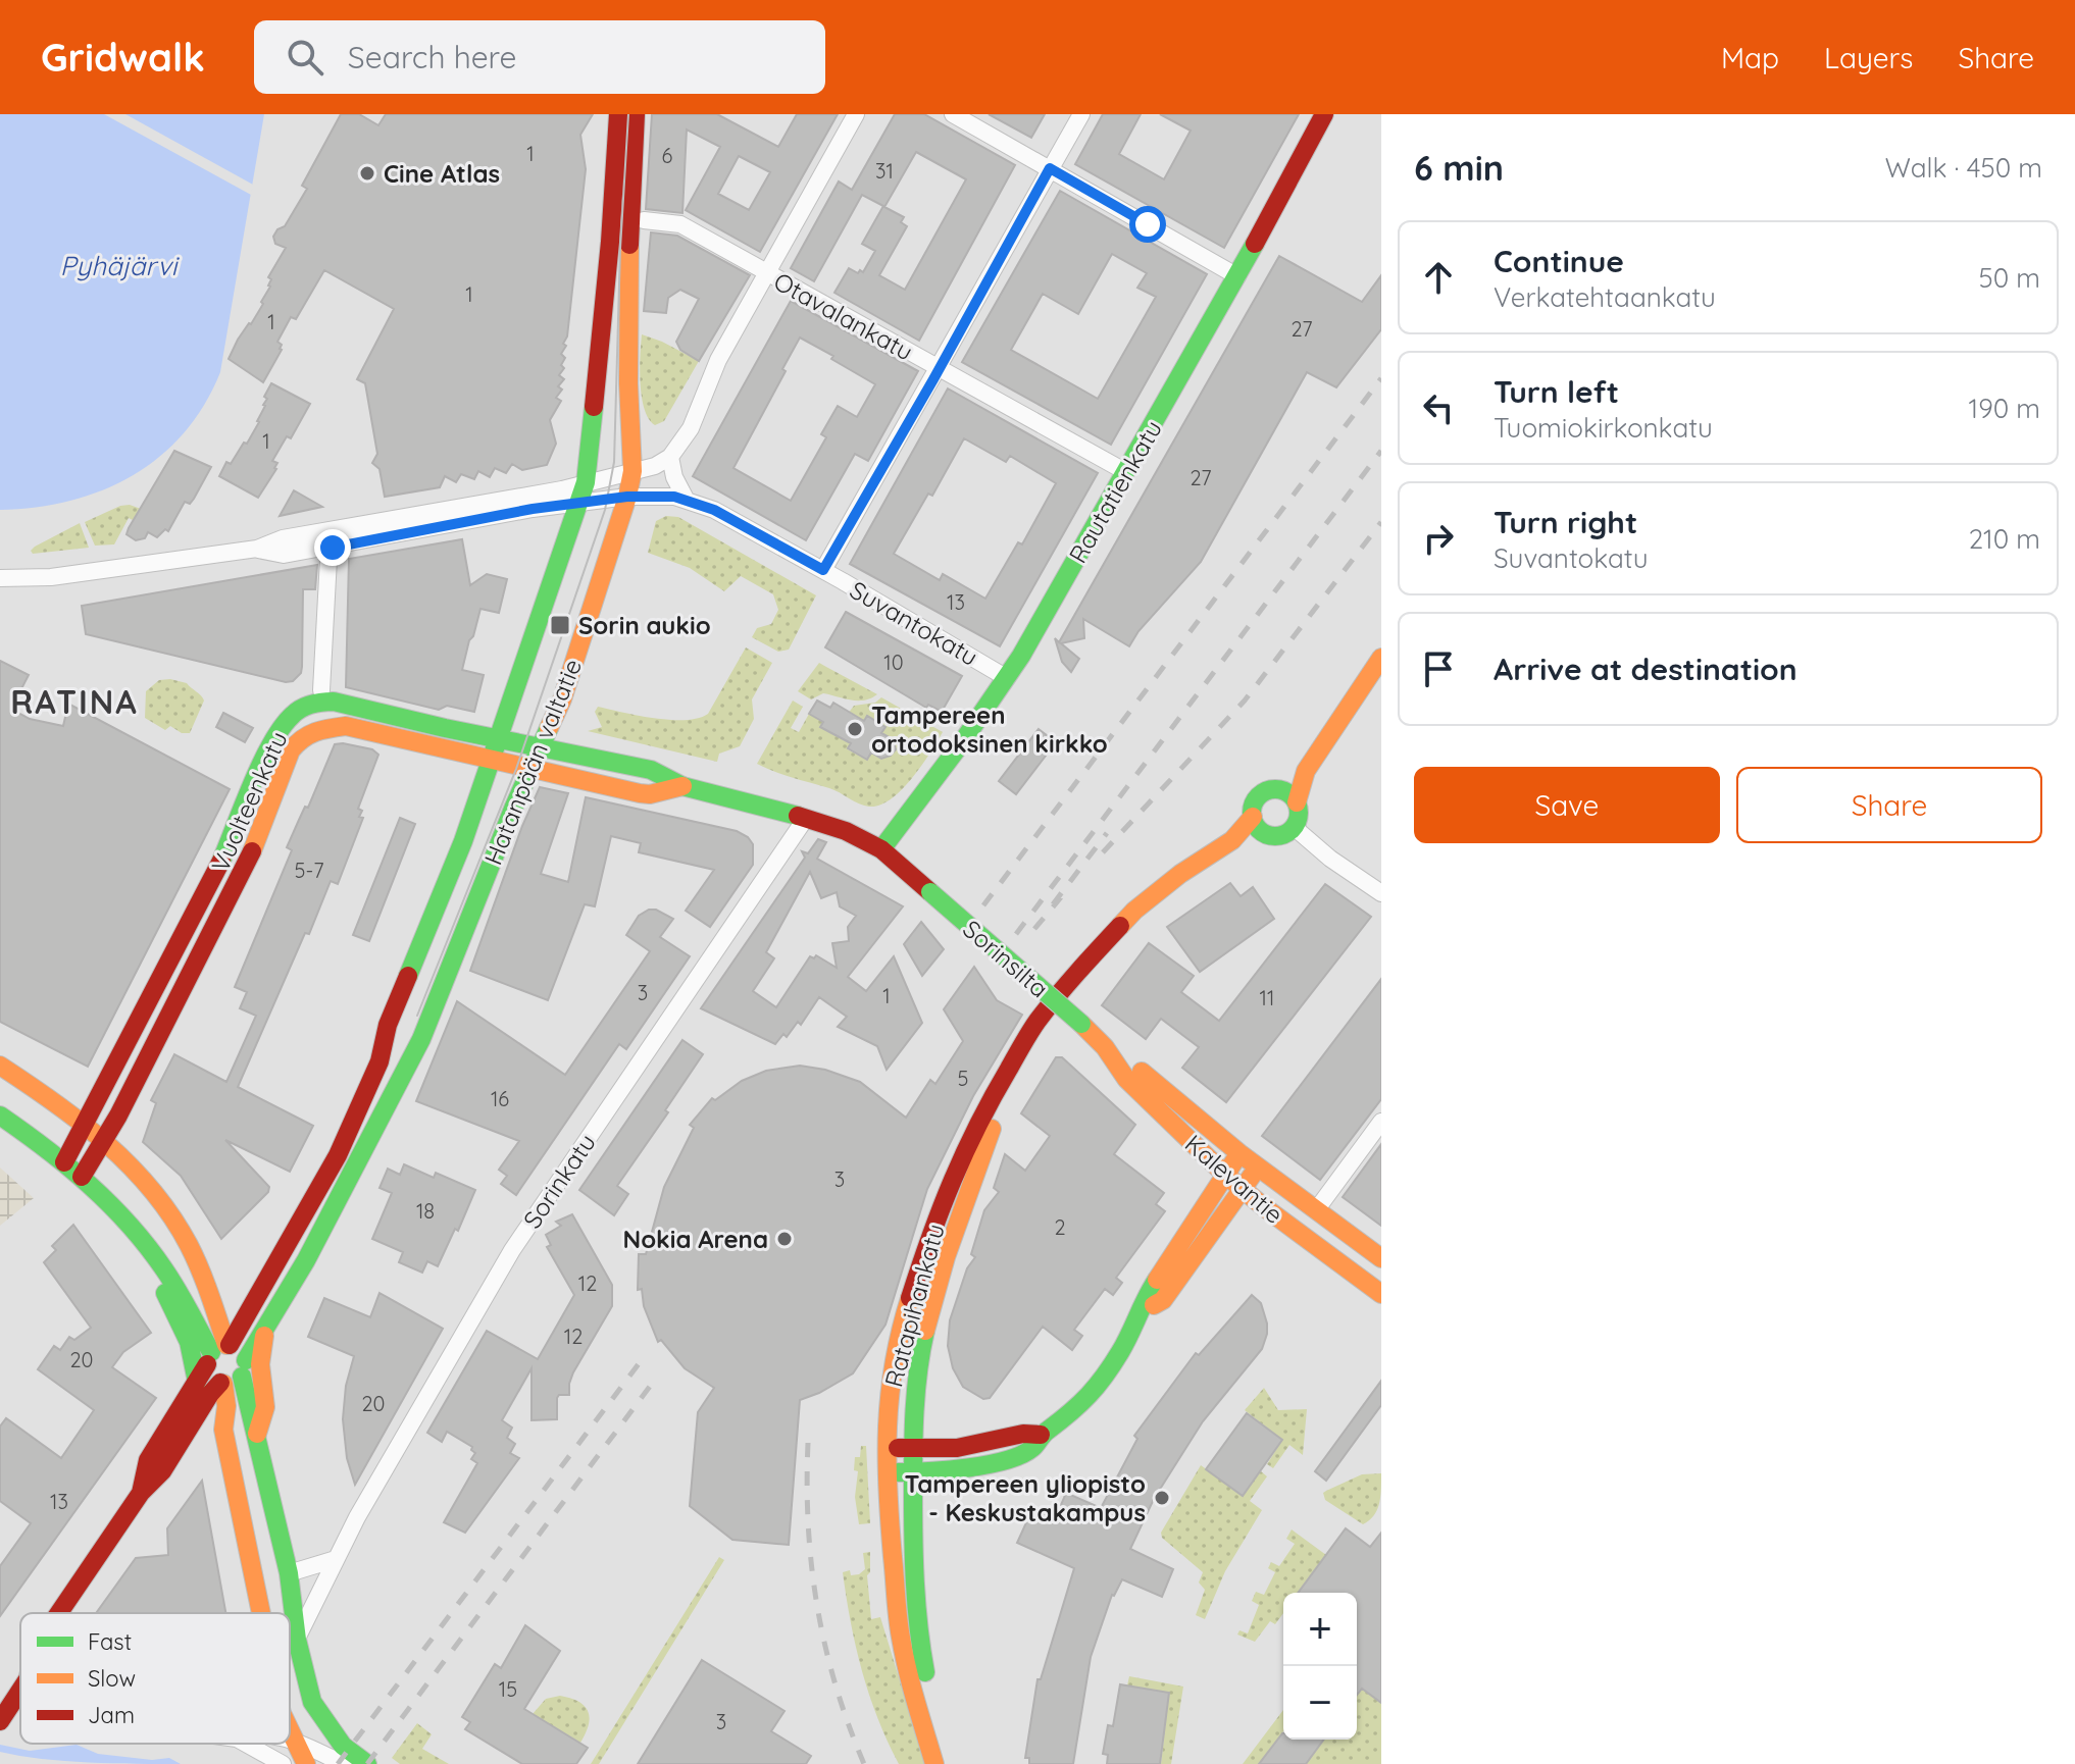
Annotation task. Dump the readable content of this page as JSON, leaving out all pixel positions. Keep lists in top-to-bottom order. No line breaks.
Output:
{"streets":{"main road":["Rautatienkatu","Hatanpään valtatie","Vuolteenkatu","Sorinsilta","Kalevantie","Ratapihankatu"],"street":["Otavalankatu","Suvantokatu","Sorinkatu"]},"crossings":[["Otavalankatu","Rautatienkatu"],["Rautatienkatu","Suvantokatu"],["Rautatienkatu","Vuolteenkatu"],["Suvantokatu","Hatanpään valtatie"],["Hatanpään valtatie","Vuolteenkatu"],["Vuolteenkatu","Sorinsilta"],["Vuolteenkatu","Sorinkatu"],["Sorinsilta","Kalevantie"]],"districts":["RATINA"],"water":["Pyhäjärvi"],"places":{"other":["Cine Atlas","Tampereen ortodoksinen kirkko","Nokia Arena","Tampereen yliopisto - Keskustakampus"],"transit":["Sorin aukio"]},"house_numbers":["1","6","31","1","1","27","1","27","13","10","5-7","3","1","11","5","16","3","18","2","12","12","20","20","13","15","3"],"legend":["Fast","Slow","Jam"],"page":{"header":"Gridwalk","search":"Search here","nav":["Map","Layers","Share"],"heading":["6 min","Walk · 450 m"],"list":[["Continue","Verkatehtaankatu","50 m"],["Turn left","Tuomiokirkonkatu","190 m"],["Turn right","Suvantokatu","210 m"],"Arrive at destination"],"buttons":["Save","Share"],"map_buttons":["+","−"]}}
